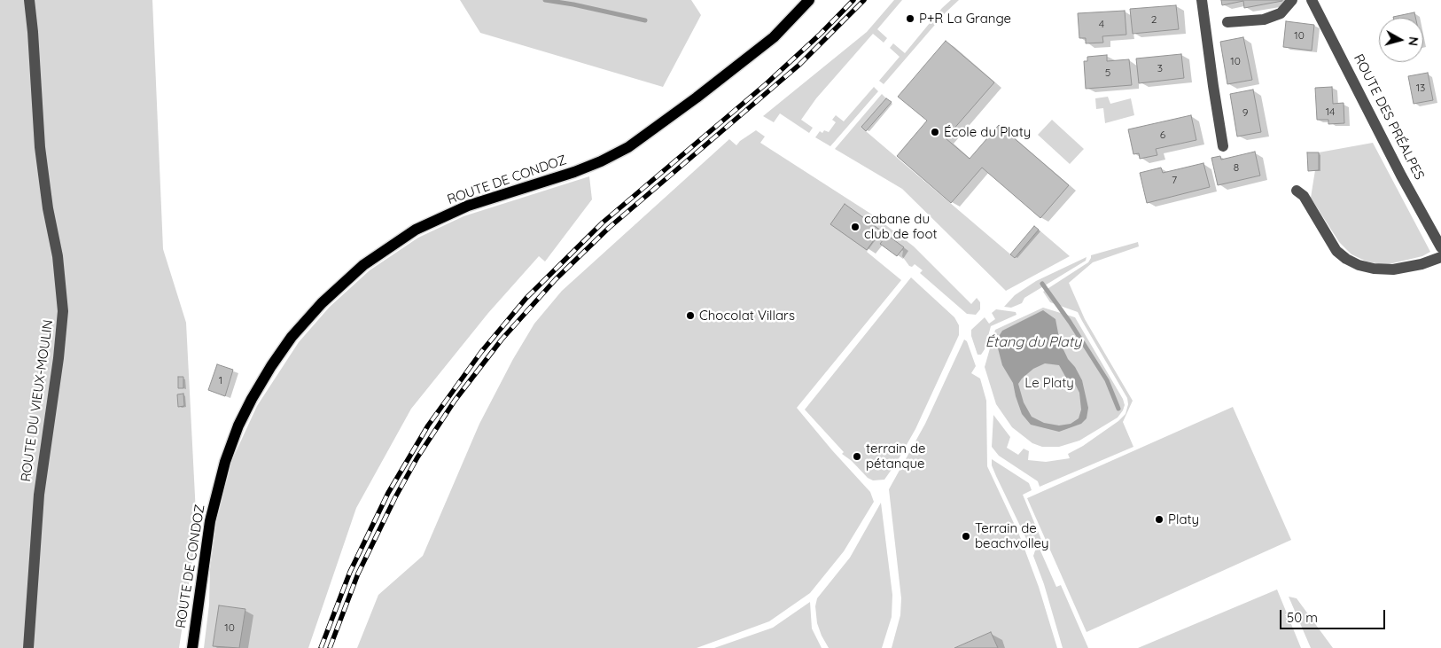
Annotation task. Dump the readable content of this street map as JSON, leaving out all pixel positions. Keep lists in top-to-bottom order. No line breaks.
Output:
{"streets":{"main road":["ROUTE DE CONDOZ"],"street":["ROUTE DES PRÉALPES","ROUTE DU VIEUX-MOULIN"]},"water":["Étang du Platy"],"parks":["Le Platy"],"places":["P+R La Grange","École du Platy","cabane du club de foot","Chocolat Villars","terrain de pétanque","Platy","Terrain de beachvolley"],"house_numbers":["2","4","10","10","3","5","13","14","9","6","8","7","1","10"],"scale_bar":"50 m","north":"right"}
